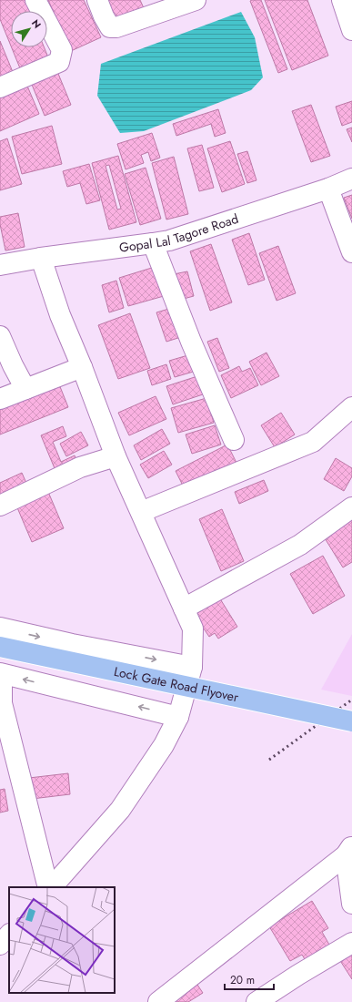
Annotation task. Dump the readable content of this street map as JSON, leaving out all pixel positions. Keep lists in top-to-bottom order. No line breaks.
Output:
{"streets":{"main road":["Lock Gate Road Flyover"],"street":["Gopal Lal Tagore Road"]},"scale_bar":"20 m","north":"top right"}
